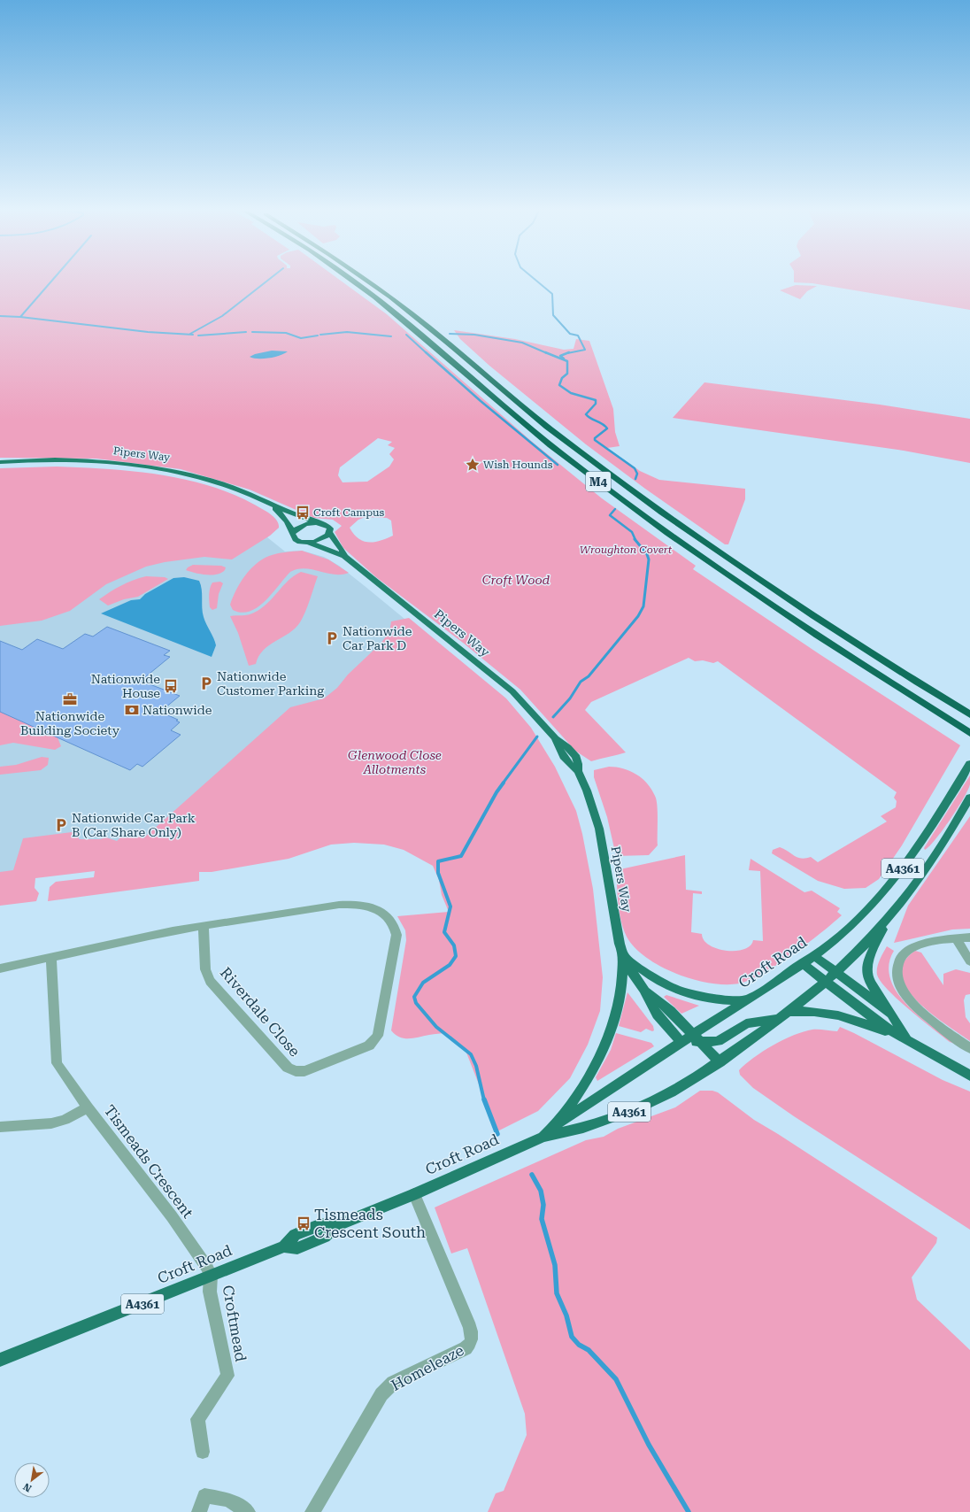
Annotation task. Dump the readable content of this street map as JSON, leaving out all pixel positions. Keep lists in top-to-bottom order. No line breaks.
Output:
{"streets":{"highway":["M4"],"main road":["Pipers Way","A4361","Croft Road"],"street":["Riverdale Close","Tismeads Crescent","Croftmead","Homeleaze"]},"crossings":[["Pipers Way","Croft Road"],["Croft Road","Tismeads Crescent"],["Croft Road","Croftmead"],["Croft Road","Homeleaze"],["Tismeads Crescent","Croftmead"]],"parks":["Wroughton Covert","Croft Wood","Glenwood Close Allotments"],"places":{"place":["Wish Hounds"],"bus stop":["Croft Campus","Nationwide House","Tismeads Crescent South"],"parking":["Nationwide Car Park D","Nationwide Customer Parking","Nationwide Car Park B (Car Share Only)"],"office":["Nationwide Building Society"],"bank":["Nationwide"]},"north":"bottom left"}
